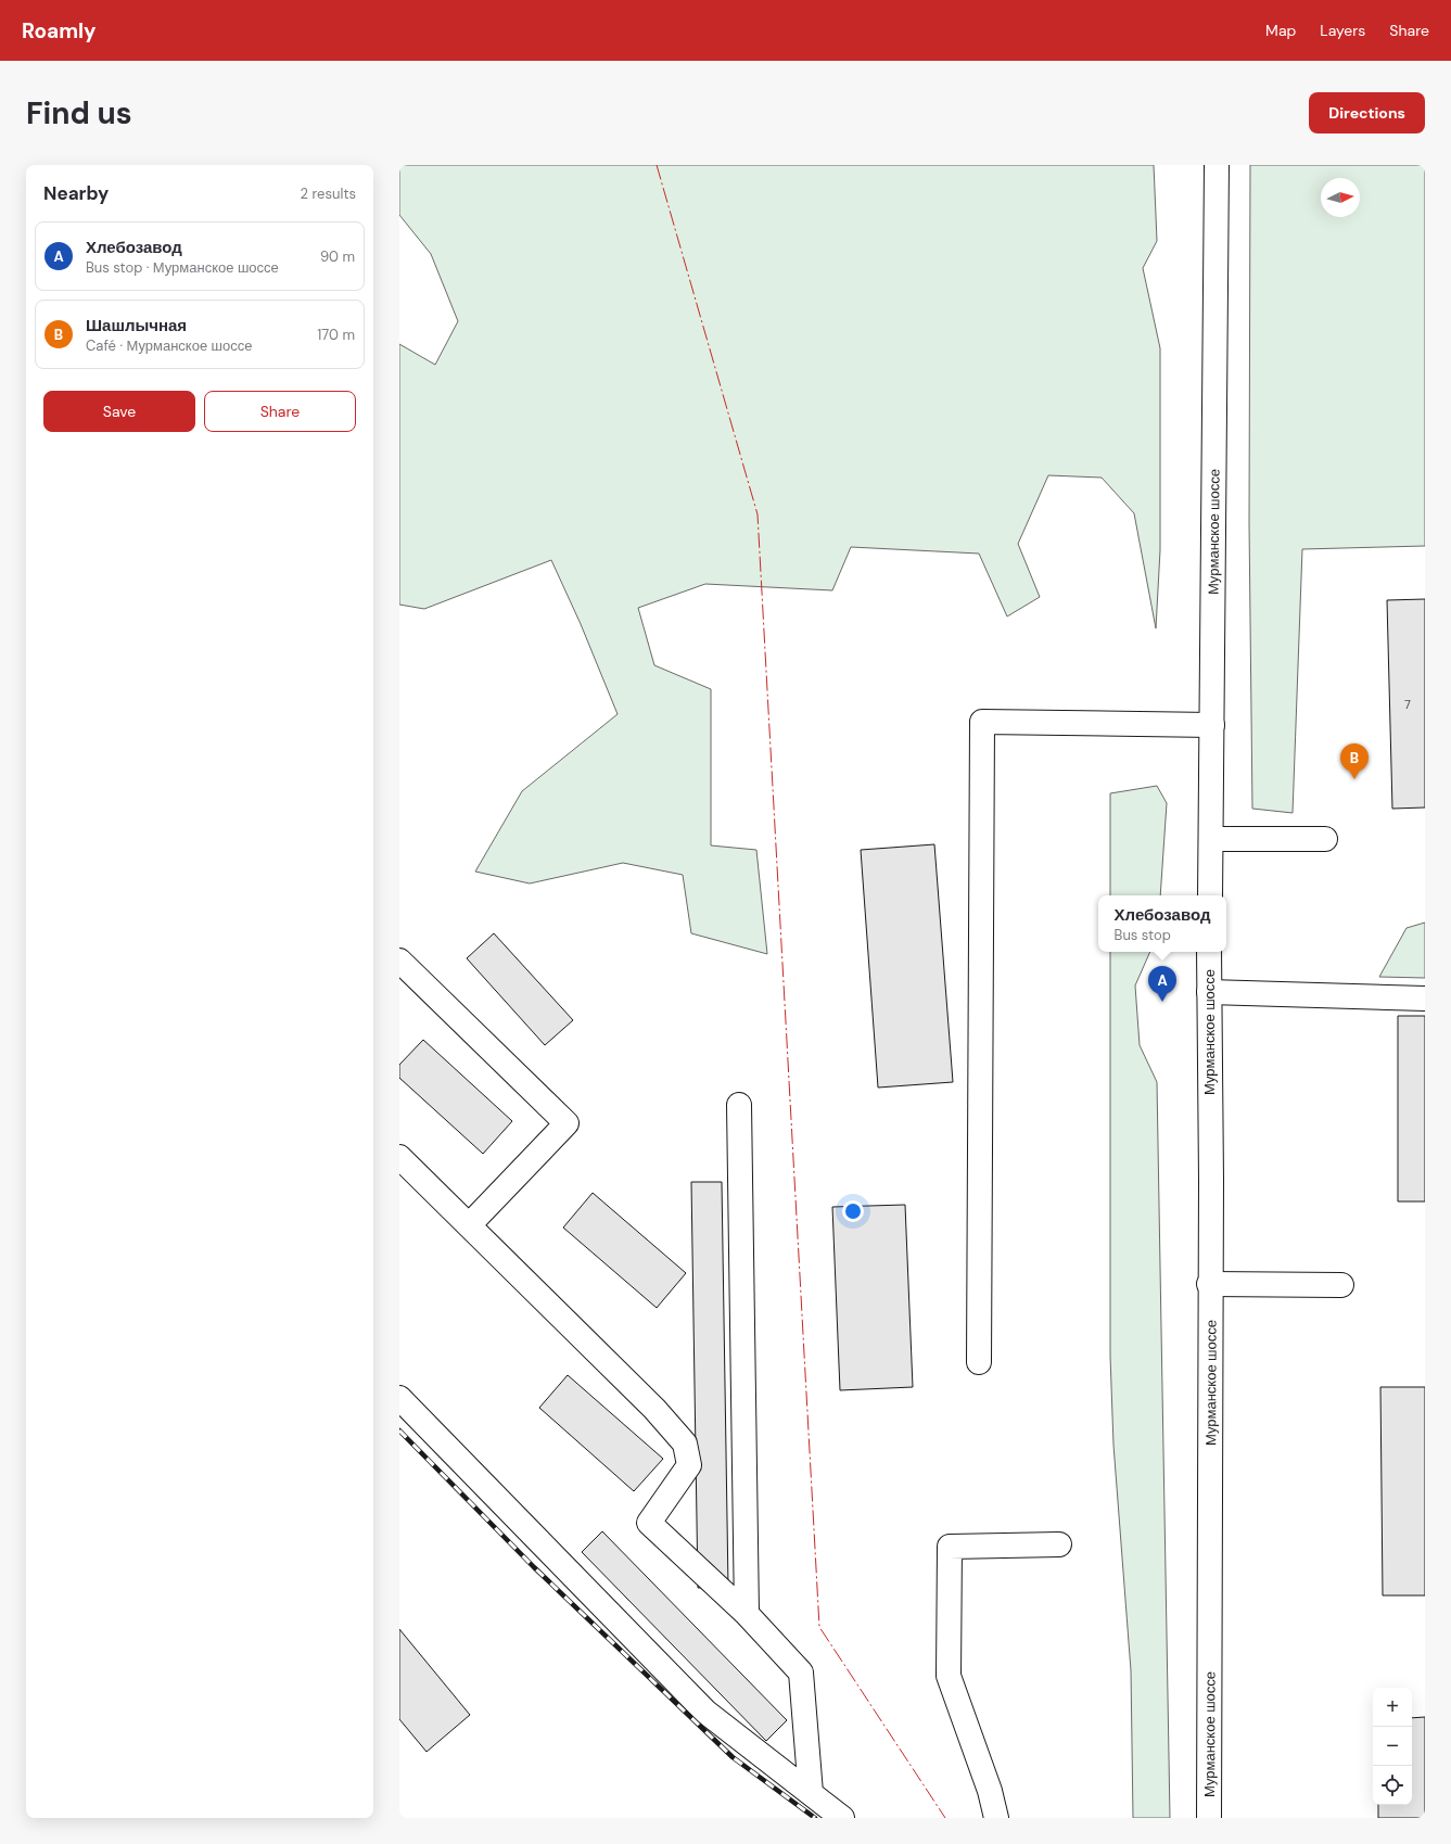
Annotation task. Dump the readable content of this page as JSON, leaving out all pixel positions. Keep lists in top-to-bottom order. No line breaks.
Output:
{"streets":{"main road":["Мурманское шоссе"]},"house_numbers":["7"],"north":"right","page":{"header":"Roamly","nav":["Map","Layers","Share"],"buttons":["Directions",["Save","Share"]],"title":"Find us","heading":["Nearby","2 results"],"list":[{"mark":"A","name":"Хлебозавод","note":"Bus stop · Мурманское шоссе","value":"90 m"},{"mark":"B","name":"Шашлычная","note":"Café · Мурманское шоссе","value":"170 m"}],"pins":["B","A"],"popup":["Хлебозавод","Bus stop"],"map_buttons":["+","−"]}}
